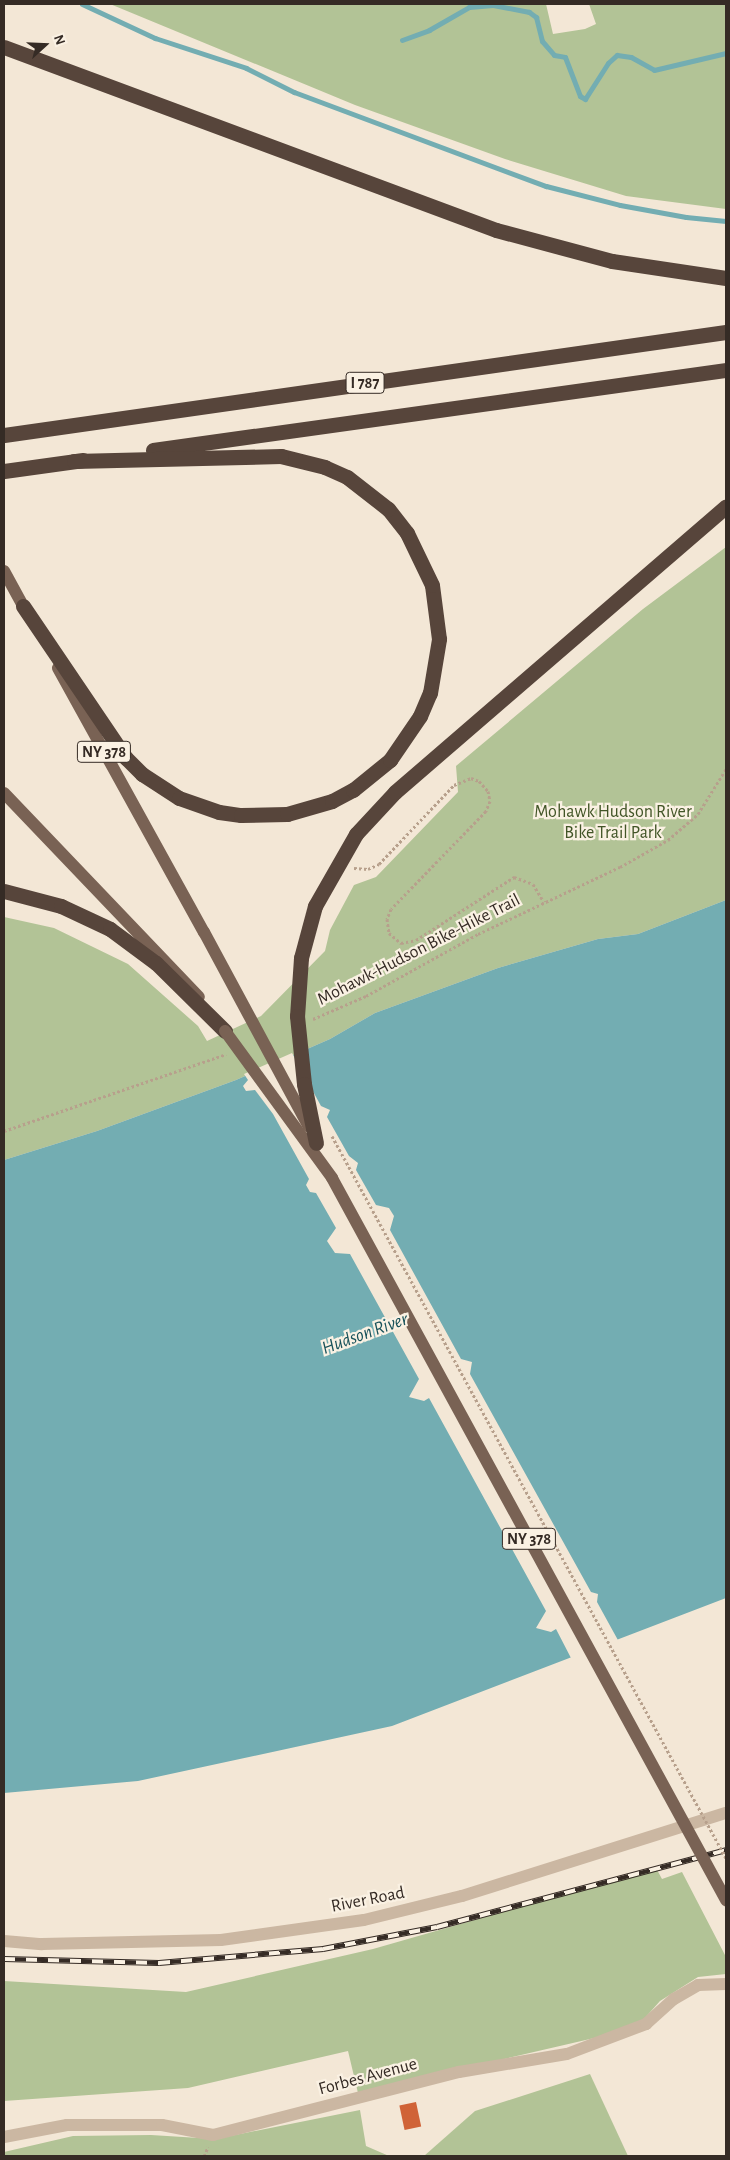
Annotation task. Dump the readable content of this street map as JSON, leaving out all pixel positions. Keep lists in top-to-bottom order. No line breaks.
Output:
{"streets":{"highway":["I 787"],"main road":["NY 378"],"street":["River Road","Forbes Avenue"],"path":["Mohawk-Hudson Bike-Hike Trail"]},"water":["Hudson River"],"parks":["Mohawk Hudson River Bike Trail Park"],"north":"right"}
